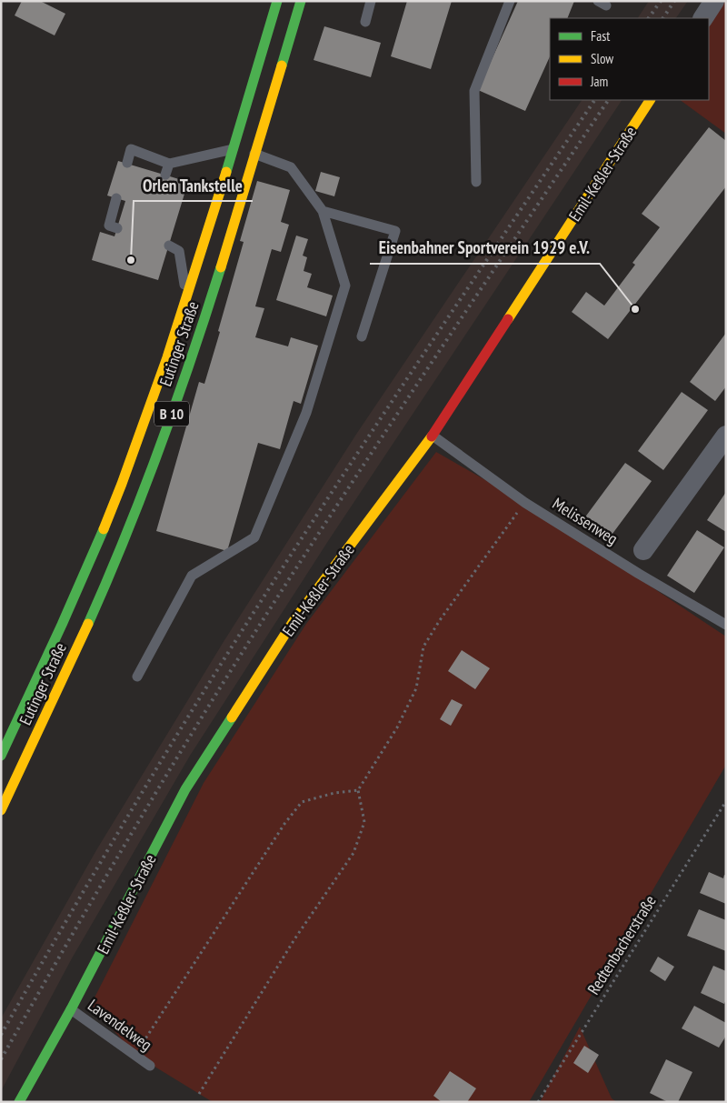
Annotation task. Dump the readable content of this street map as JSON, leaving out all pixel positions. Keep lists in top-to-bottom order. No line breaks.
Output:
{"streets":{"main road":["Emil-Keßler-Straße","Eutinger Straße","B 10"],"lane":["Melissenweg","Lavendelweg"],"path":["Redtenbacherstraße"]},"crossings":[["Emil-Keßler-Straße","Melissenweg"],["Emil-Keßler-Straße","Lavendelweg"]],"places":["Orlen Tankstelle","Eisenbahner Sportverein 1929 e.V."],"legend":["Fast","Slow","Jam"]}
